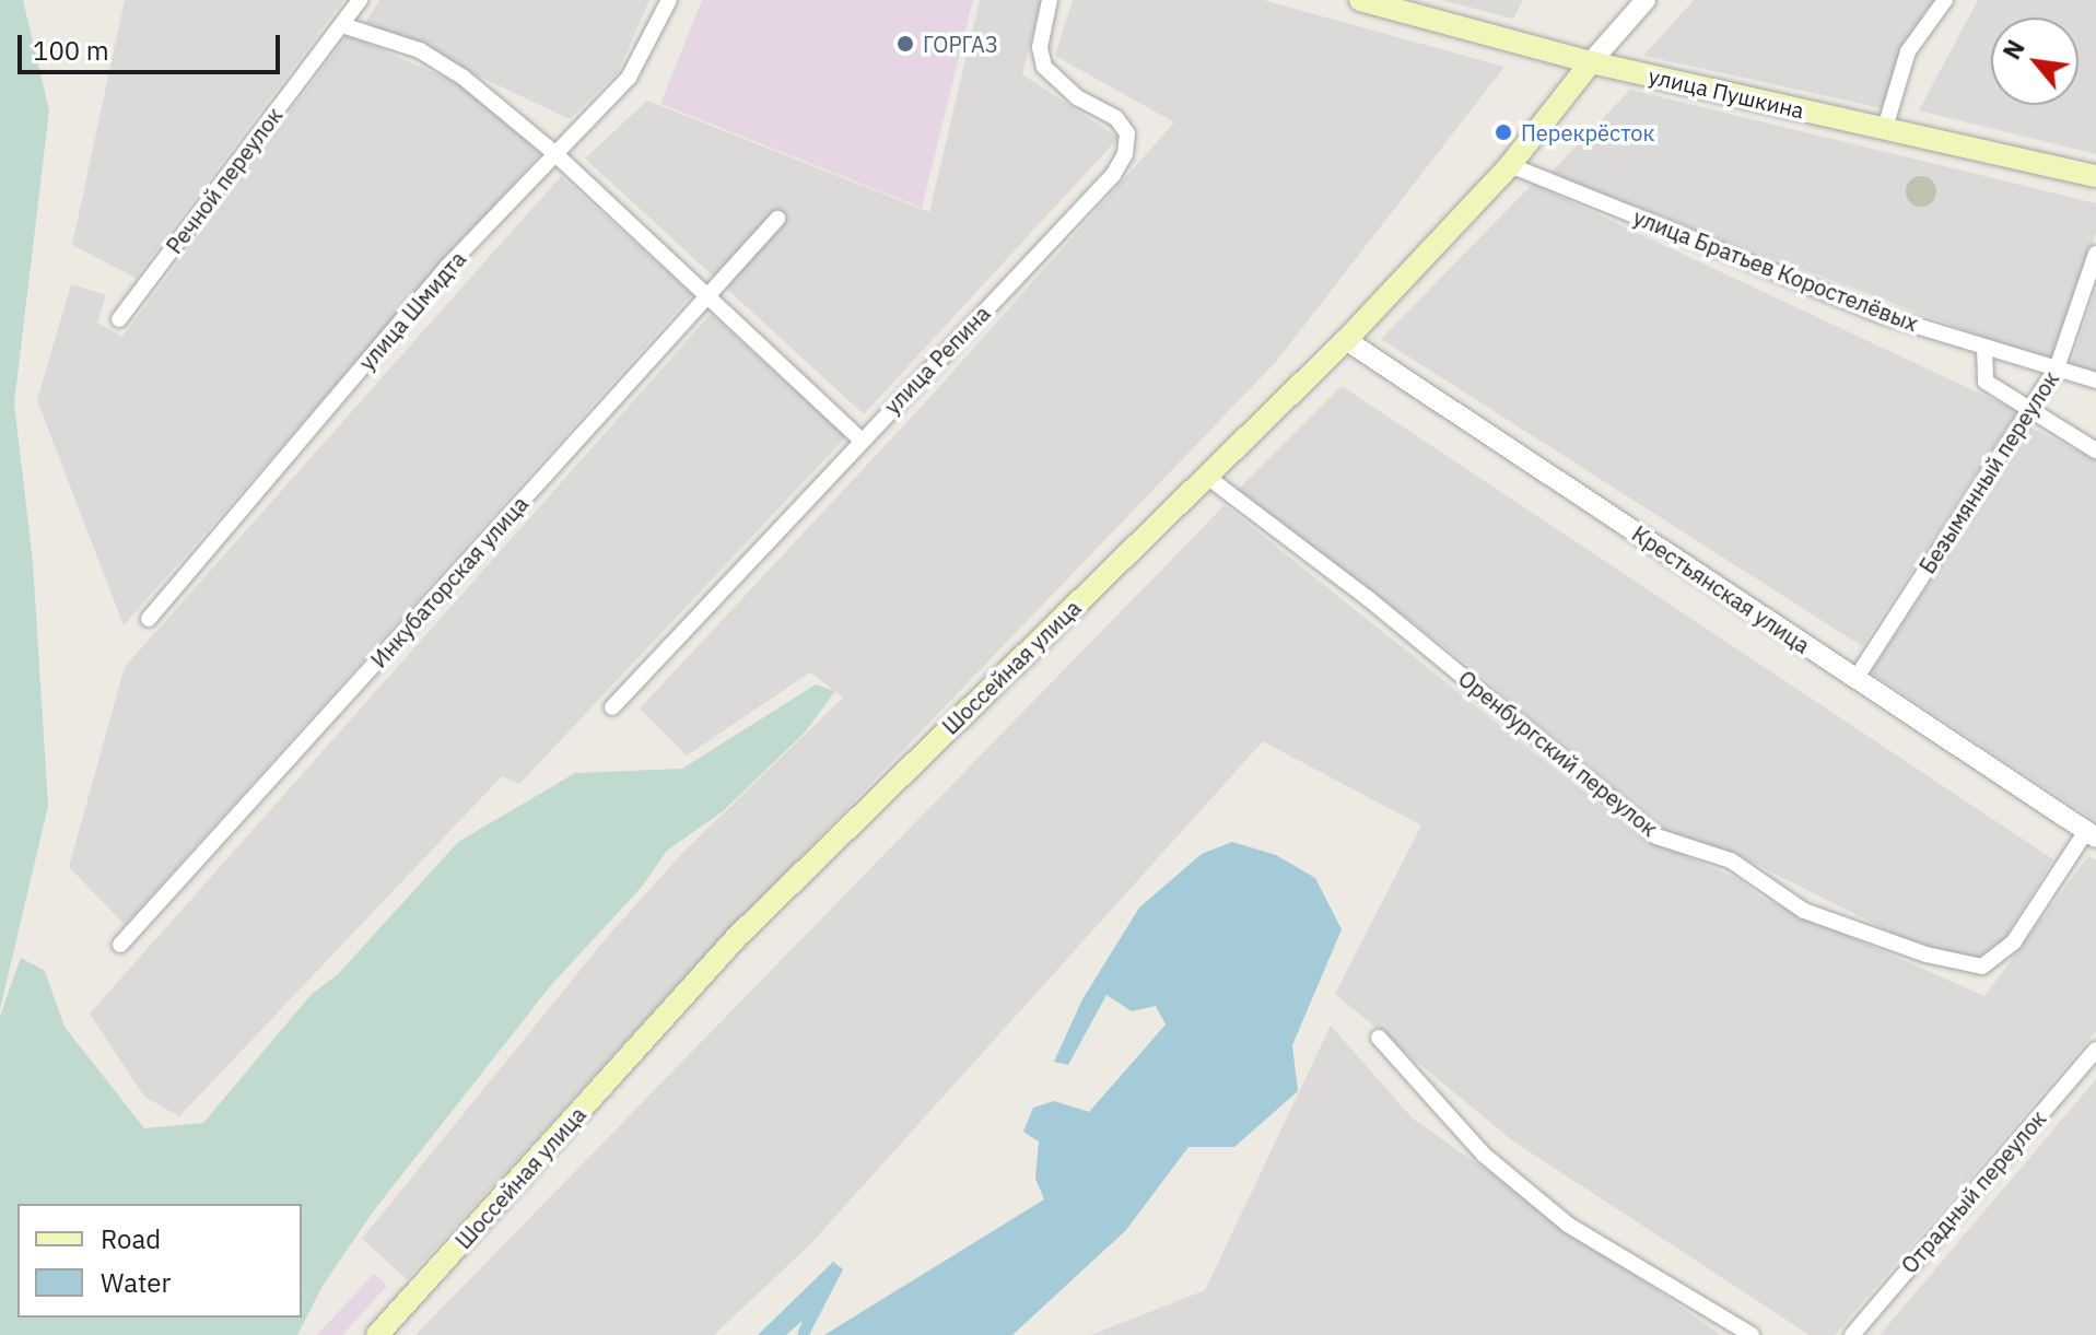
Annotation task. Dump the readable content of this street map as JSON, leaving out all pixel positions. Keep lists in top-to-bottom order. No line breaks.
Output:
{"streets":{"main road":["улица Пушкина","Шоссейная улица"],"street":["Речной переулок","улица Братьев Коростелёвых","улица Шмидта","улица Репина","Безымянный переулок","Инкубаторская улица","Крестьянская улица","Оренбургский переулок","Отрадный переулок"]},"crossings":[["улица Пушкина","Шоссейная улица"],["улица Братьев Коростелёвых","Безымянный переулок"],["улица Братьев Коростелёвых","Шоссейная улица"],["Безымянный переулок","Крестьянская улица"],["Крестьянская улица","Шоссейная улица"],["Крестьянская улица","Оренбургский переулок"],["Шоссейная улица","Оренбургский переулок"]],"places":["ГОРГАЗ","Перекрёсток"],"legend":["Road","Water"],"scale_bar":"100 m","north":"top left"}
